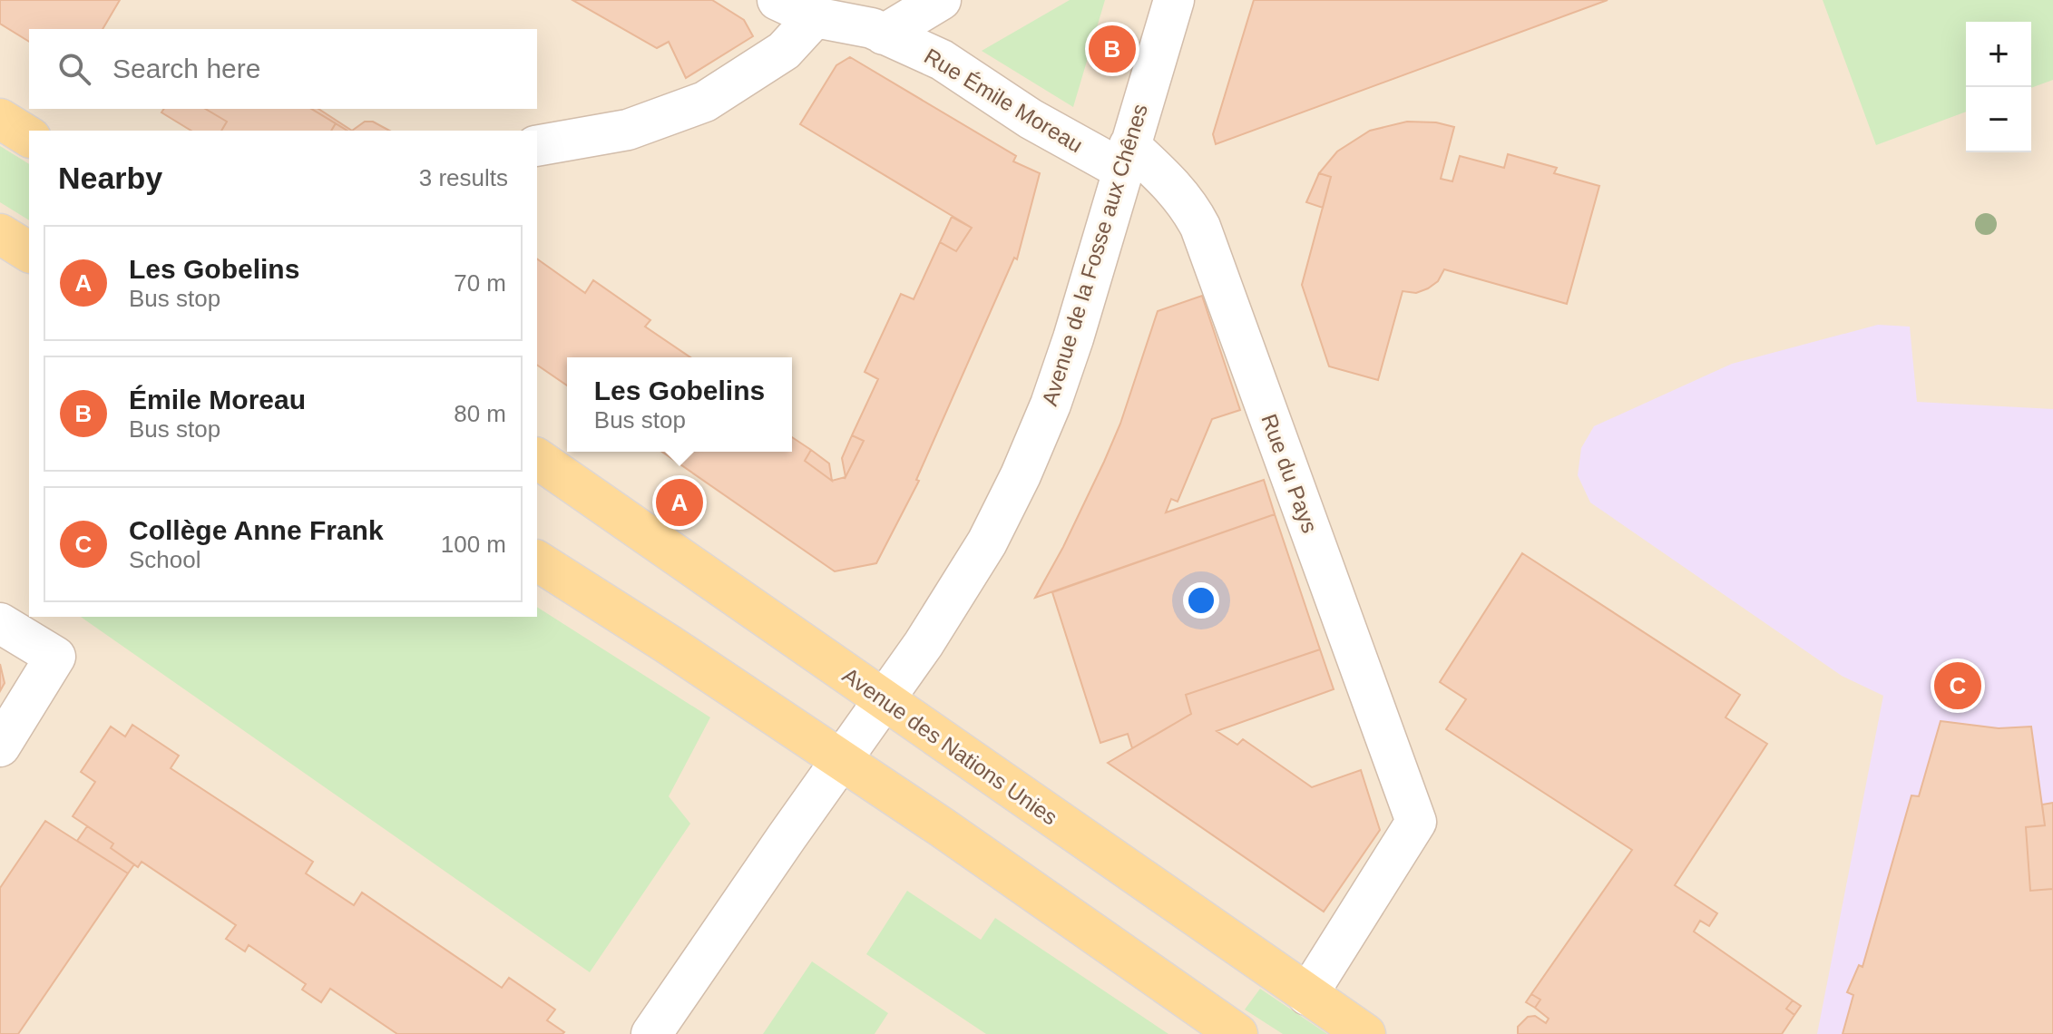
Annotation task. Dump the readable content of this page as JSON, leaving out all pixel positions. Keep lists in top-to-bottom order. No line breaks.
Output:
{"streets":{"main road":["Avenue des Nations Unies"],"street":["Rue Émile Moreau","Avenue de la Fosse aux Chênes","Rue du Pays"]},"crossings":[["Rue Émile Moreau","Avenue de la Fosse aux Chênes"],["Rue Émile Moreau","Rue du Pays"],["Avenue de la Fosse aux Chênes","Rue du Pays"],["Avenue de la Fosse aux Chênes","Avenue des Nations Unies"],["Rue du Pays","Avenue des Nations Unies"]],"page":{"map_buttons":["+","−"],"pins":["B","A","C"],"search":"Search here","heading":["Nearby","3 results"],"list":[{"mark":"A","name":"Les Gobelins","note":"Bus stop","value":"70 m"},{"mark":"B","name":"Émile Moreau","note":"Bus stop","value":"80 m"},{"mark":"C","name":"Collège Anne Frank","note":"School","value":"100 m"}],"popup":["Les Gobelins","Bus stop"]}}
